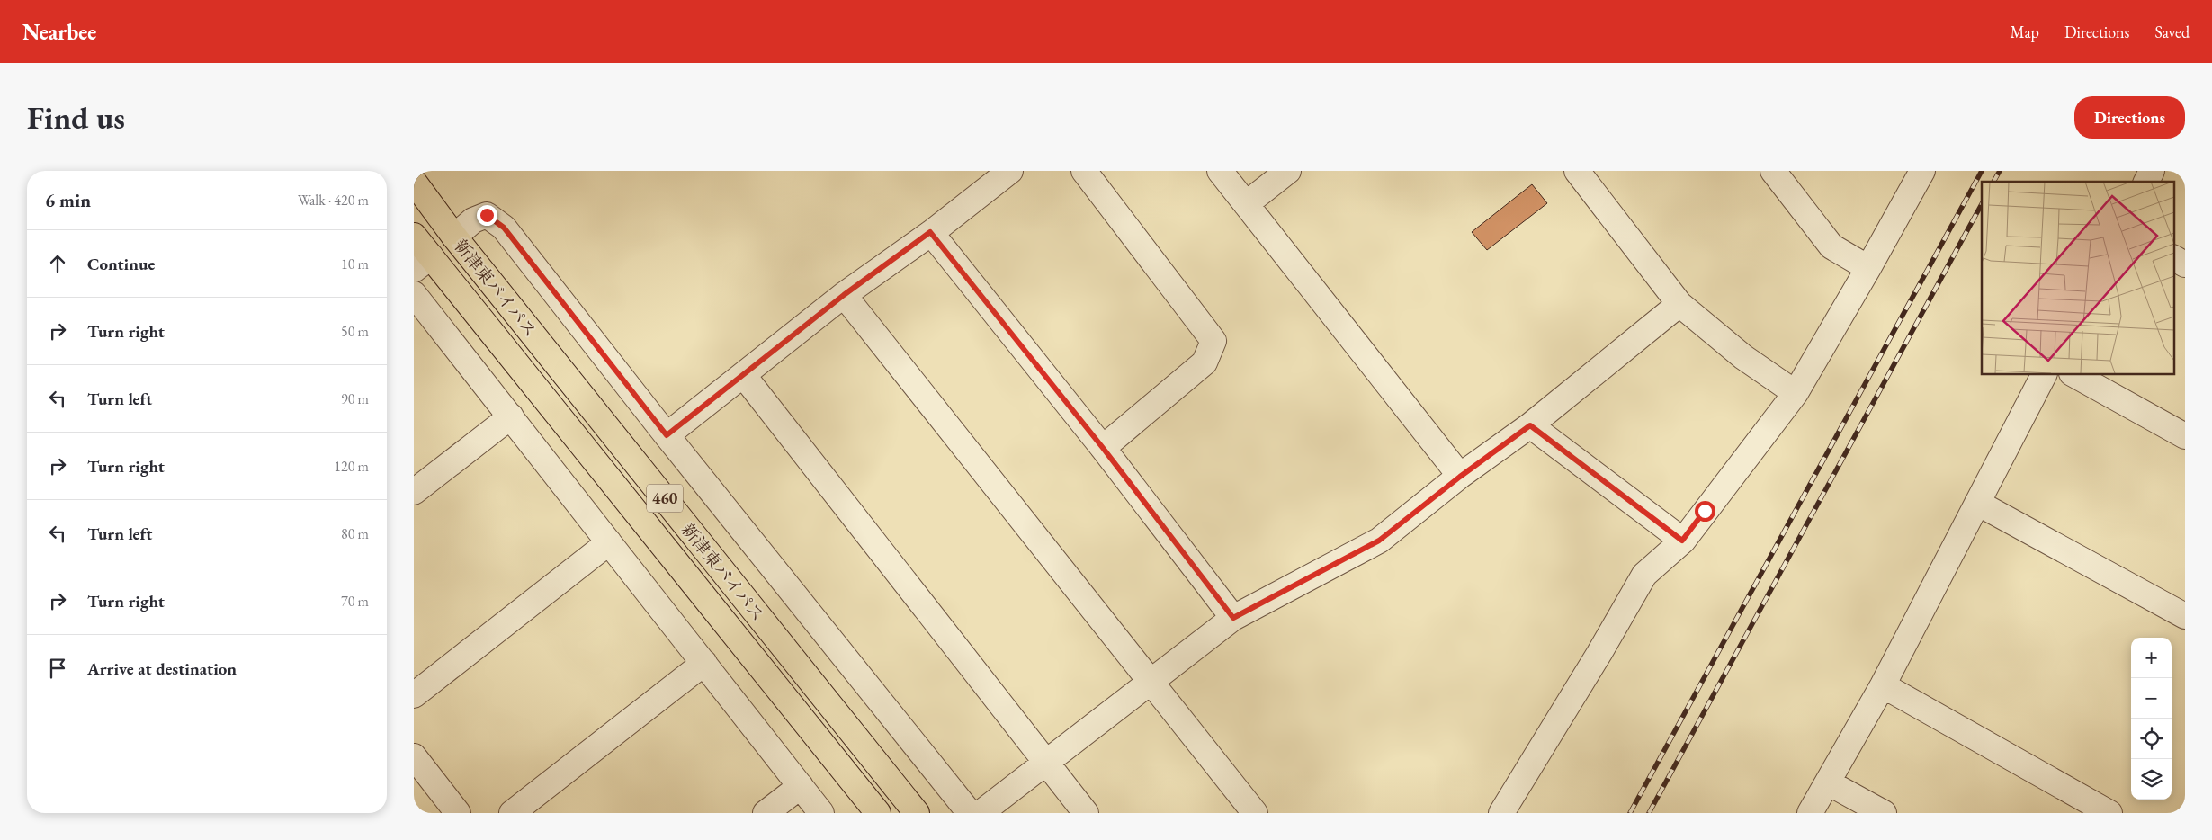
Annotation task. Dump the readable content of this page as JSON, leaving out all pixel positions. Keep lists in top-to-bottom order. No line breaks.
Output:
{"streets":{"highway":["新津東バイパス","460"]},"page":{"header":"Nearbee","nav":["Map","Directions","Saved"],"buttons":"Directions","title":"Find us","heading":["6 min","Walk · 420 m"],"list":[["Continue","10 m"],["Turn right","50 m"],["Turn left","90 m"],["Turn right","120 m"],["Turn left","80 m"],["Turn right","70 m"],"Arrive at destination"],"map_buttons":["+","−"]}}
